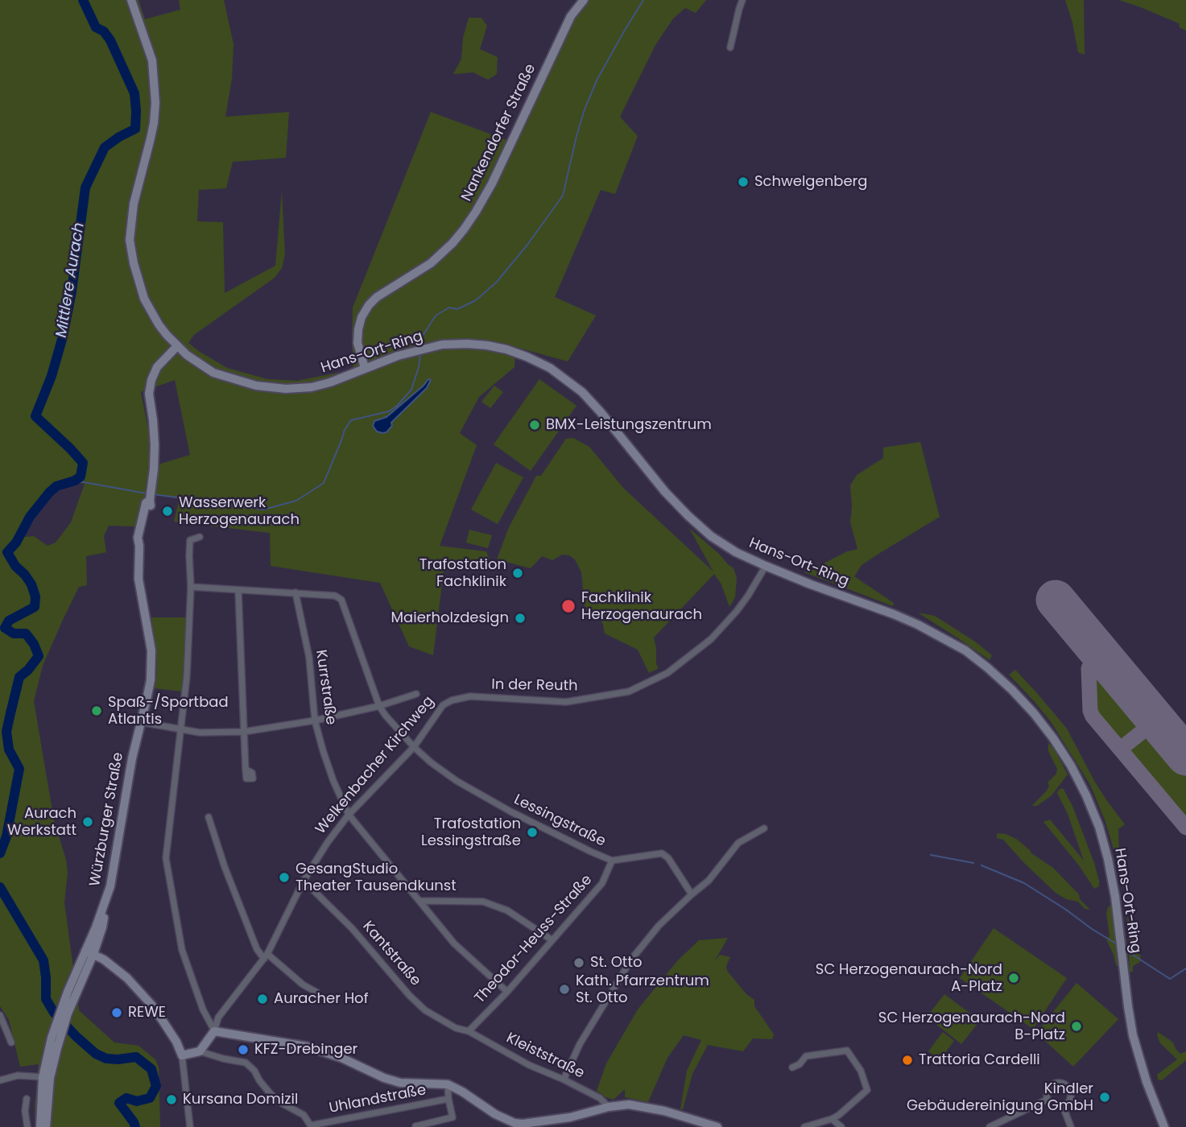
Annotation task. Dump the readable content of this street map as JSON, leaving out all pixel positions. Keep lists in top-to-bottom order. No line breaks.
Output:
{"streets":{"main road":["Nankendorfer Straße","Hans-Ort-Ring","Welkenbacher Kirchweg","Würzburger Straße"],"street":["In der Reuth","Kurrstraße","Lessingstraße","Theodor-Heuss-Straße","Kantstraße","Kleiststraße","Uhlandstraße"]},"crossings":[["Nankendorfer Straße","Hans-Ort-Ring"],["Hans-Ort-Ring","In der Reuth"],["Hans-Ort-Ring","Würzburger Straße"],["In der Reuth","Welkenbacher Kirchweg"],["Kurrstraße","Welkenbacher Kirchweg"],["Kurrstraße","Lessingstraße"],["Kurrstraße","Theodor-Heuss-Straße"],["Welkenbacher Kirchweg","Lessingstraße"],["Welkenbacher Kirchweg","Kantstraße"],["Lessingstraße","Theodor-Heuss-Straße"],["Theodor-Heuss-Straße","Kantstraße"],["Theodor-Heuss-Straße","Kleiststraße"],["Kantstraße","Kleiststraße"]],"water":["Mittlere Aurach"],"places":["Schwelgenberg","BMX-Leistungszentrum","Wasserwerk Herzogenaurach","Trafostation Fachklinik","Fachklinik Herzogenaurach","Maierholzdesign","Spaß-/Sportbad Atlantis","Aurach Werkstatt","Trafostation Lessingstraße","GesangStudio Theater Tausendkunst","St. Otto","SC Herzogenaurach-Nord A-Platz","Kath. Pfarrzentrum St. Otto","Auracher Hof","REWE","SC Herzogenaurach-Nord B-Platz","KFZ-Drebinger","Trattoria Cardelli","Kindler Gebäudereinigung GmbH","Kursana Domizil"]}
